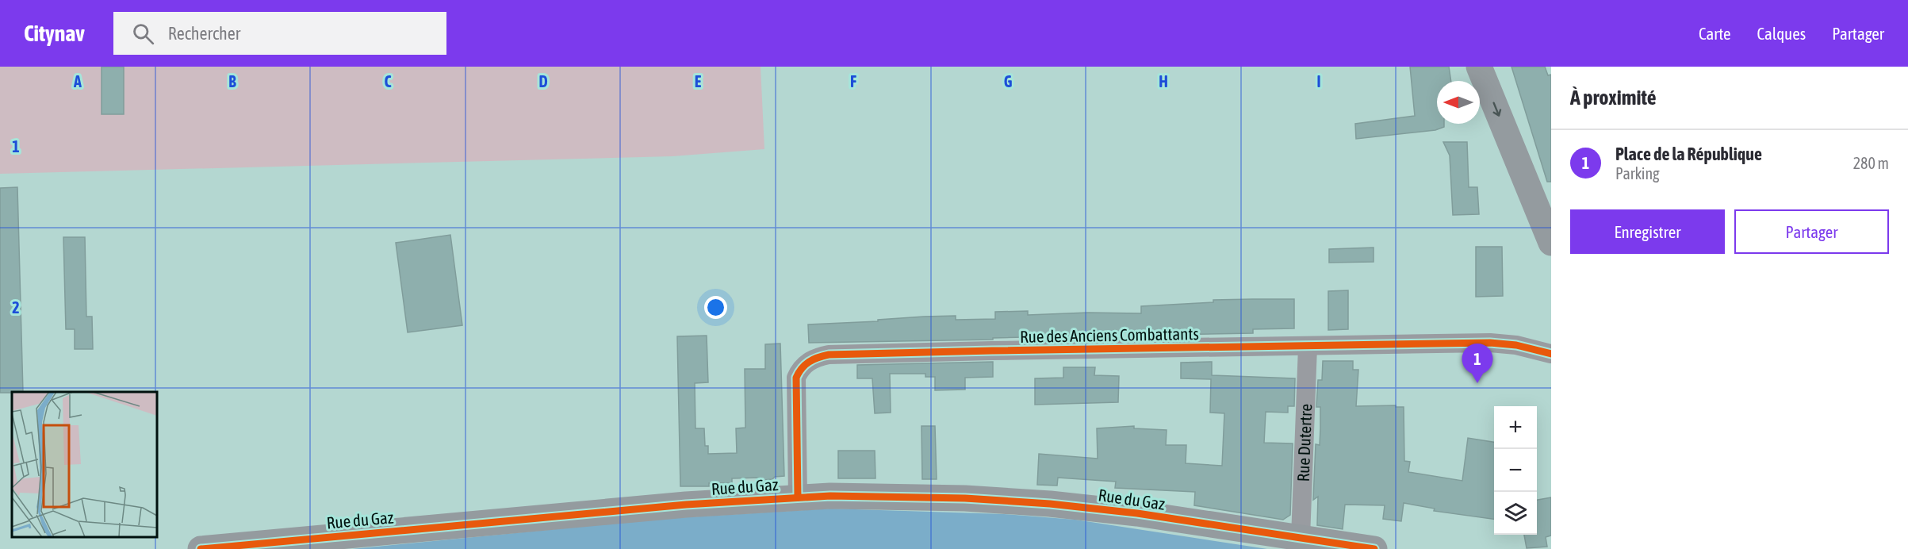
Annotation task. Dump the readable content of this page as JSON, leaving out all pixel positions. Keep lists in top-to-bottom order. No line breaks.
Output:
{"streets":{"street":["Rue des Anciens Combattants","Rue Dutertre","Rue du Gaz"]},"crossings":[["Rue des Anciens Combattants","Rue Dutertre"],["Rue des Anciens Combattants","Rue du Gaz"],["Rue Dutertre","Rue du Gaz"]],"north":"left","page":{"header":"Citynav","search":"Rechercher","nav":["Carte","Calques","Partager"],"heading":"À proximité","list":[{"mark":"1","name":"Place de la République","note":"Parking","value":"280 m"}],"buttons":["Enregistrer","Partager"],"pins":"1","map_buttons":["+","−"]},"grid":{"columns":["A","B","C","D","E","F","G","H","I"],"rows":["1","2"]}}
